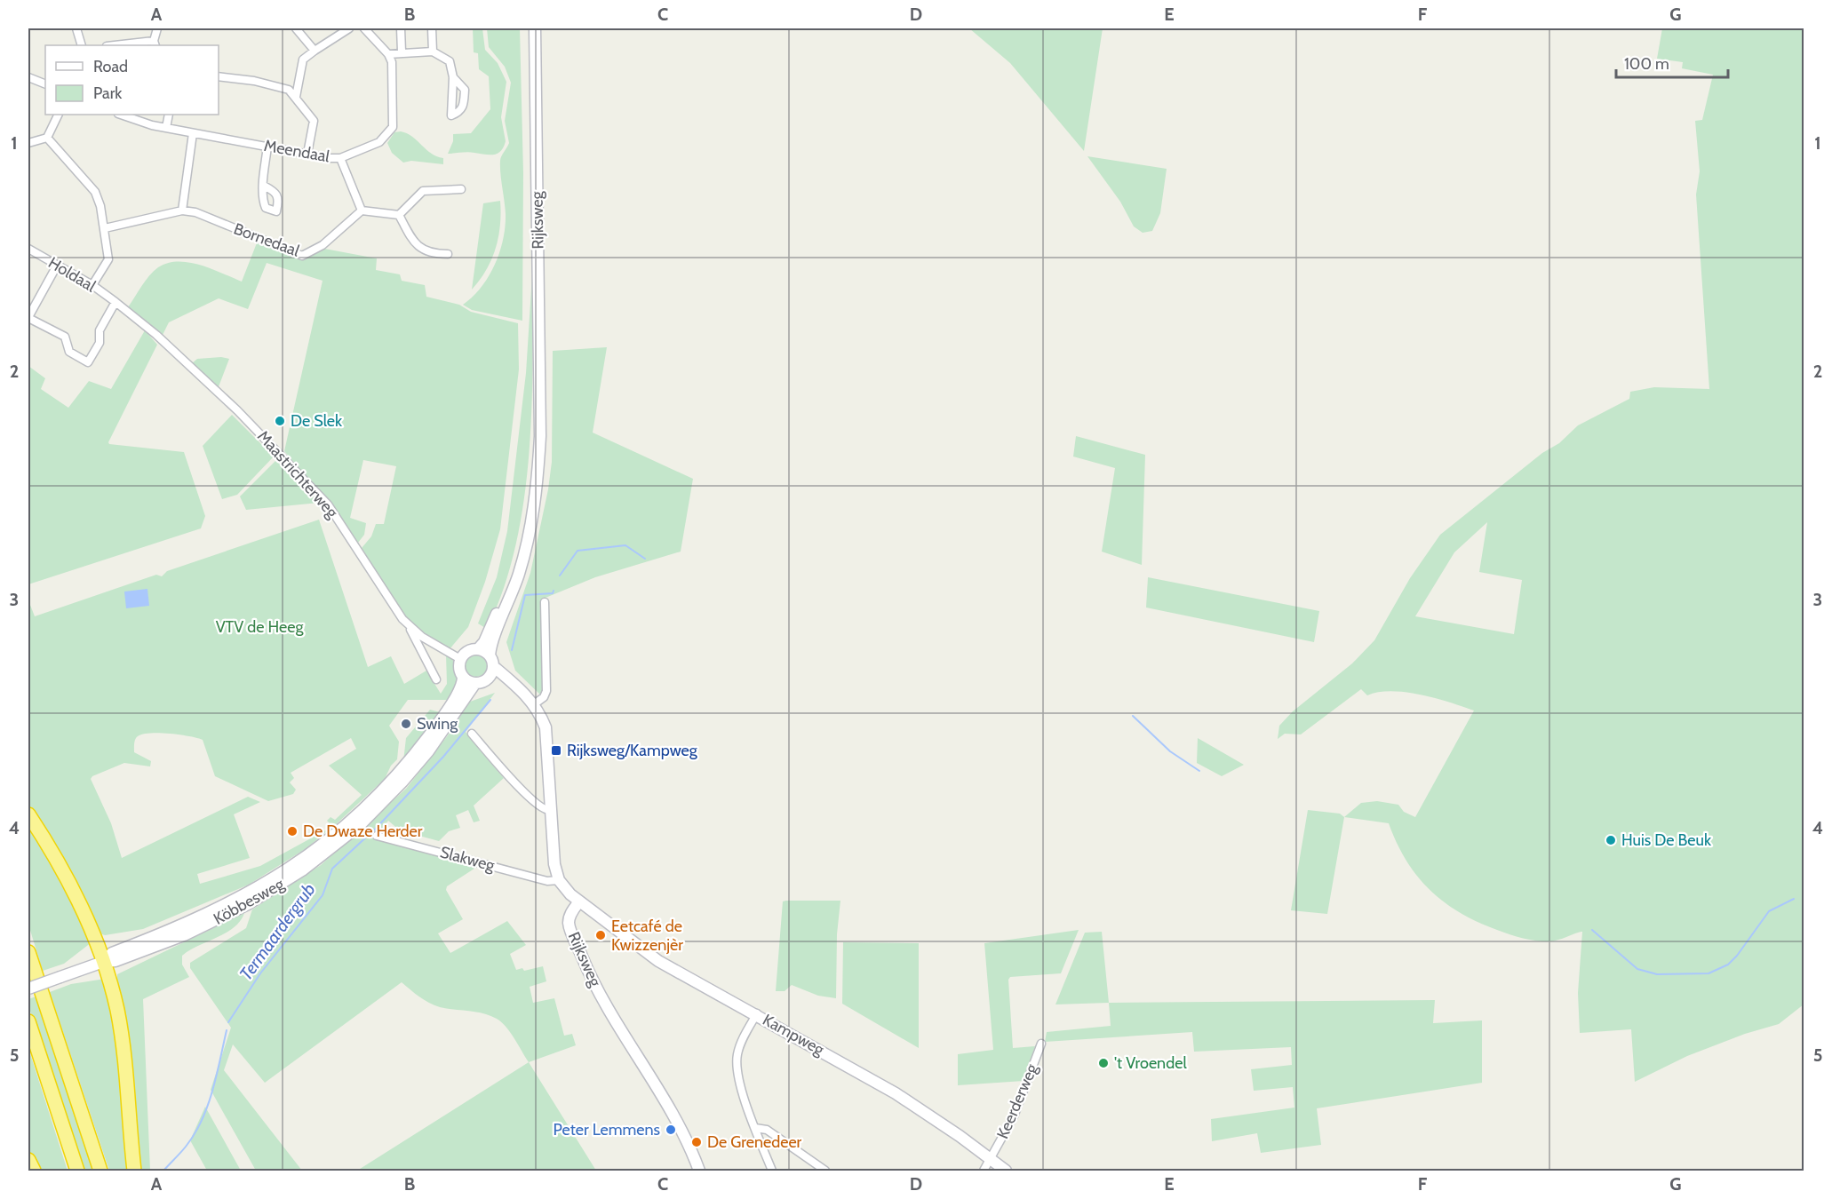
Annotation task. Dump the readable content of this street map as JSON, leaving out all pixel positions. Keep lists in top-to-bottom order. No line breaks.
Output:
{"streets":{"main road":["Rijksweg","Köbbesweg","Kampweg"],"street":["Meendaal","Bornedaal","Holdaal","Maastrichterweg","Slakweg","Keerderweg"]},"crossings":[["Rijksweg","Maastrichterweg"],["Rijksweg","Köbbesweg"],["Rijksweg","Kampweg"],["Holdaal","Maastrichterweg"],["Maastrichterweg","Köbbesweg"],["Kampweg","Keerderweg"]],"water":["Termaardergrub"],"parks":["VTV de Heeg"],"places":{"other":["De Slek","Swing","De Dwaze Herder","Huis De Beuk","Eetcafé de Kwizzenjèr","'t Vroendel","Peter Lemmens","De Grenedeer"],"transit":["Rijksweg/Kampweg"]},"legend":["Road","Park"],"scale_bar":"100 m","grid":{"columns":["A","B","C","D","E","F","G"],"rows":["1","2","3","4","5"]}}
